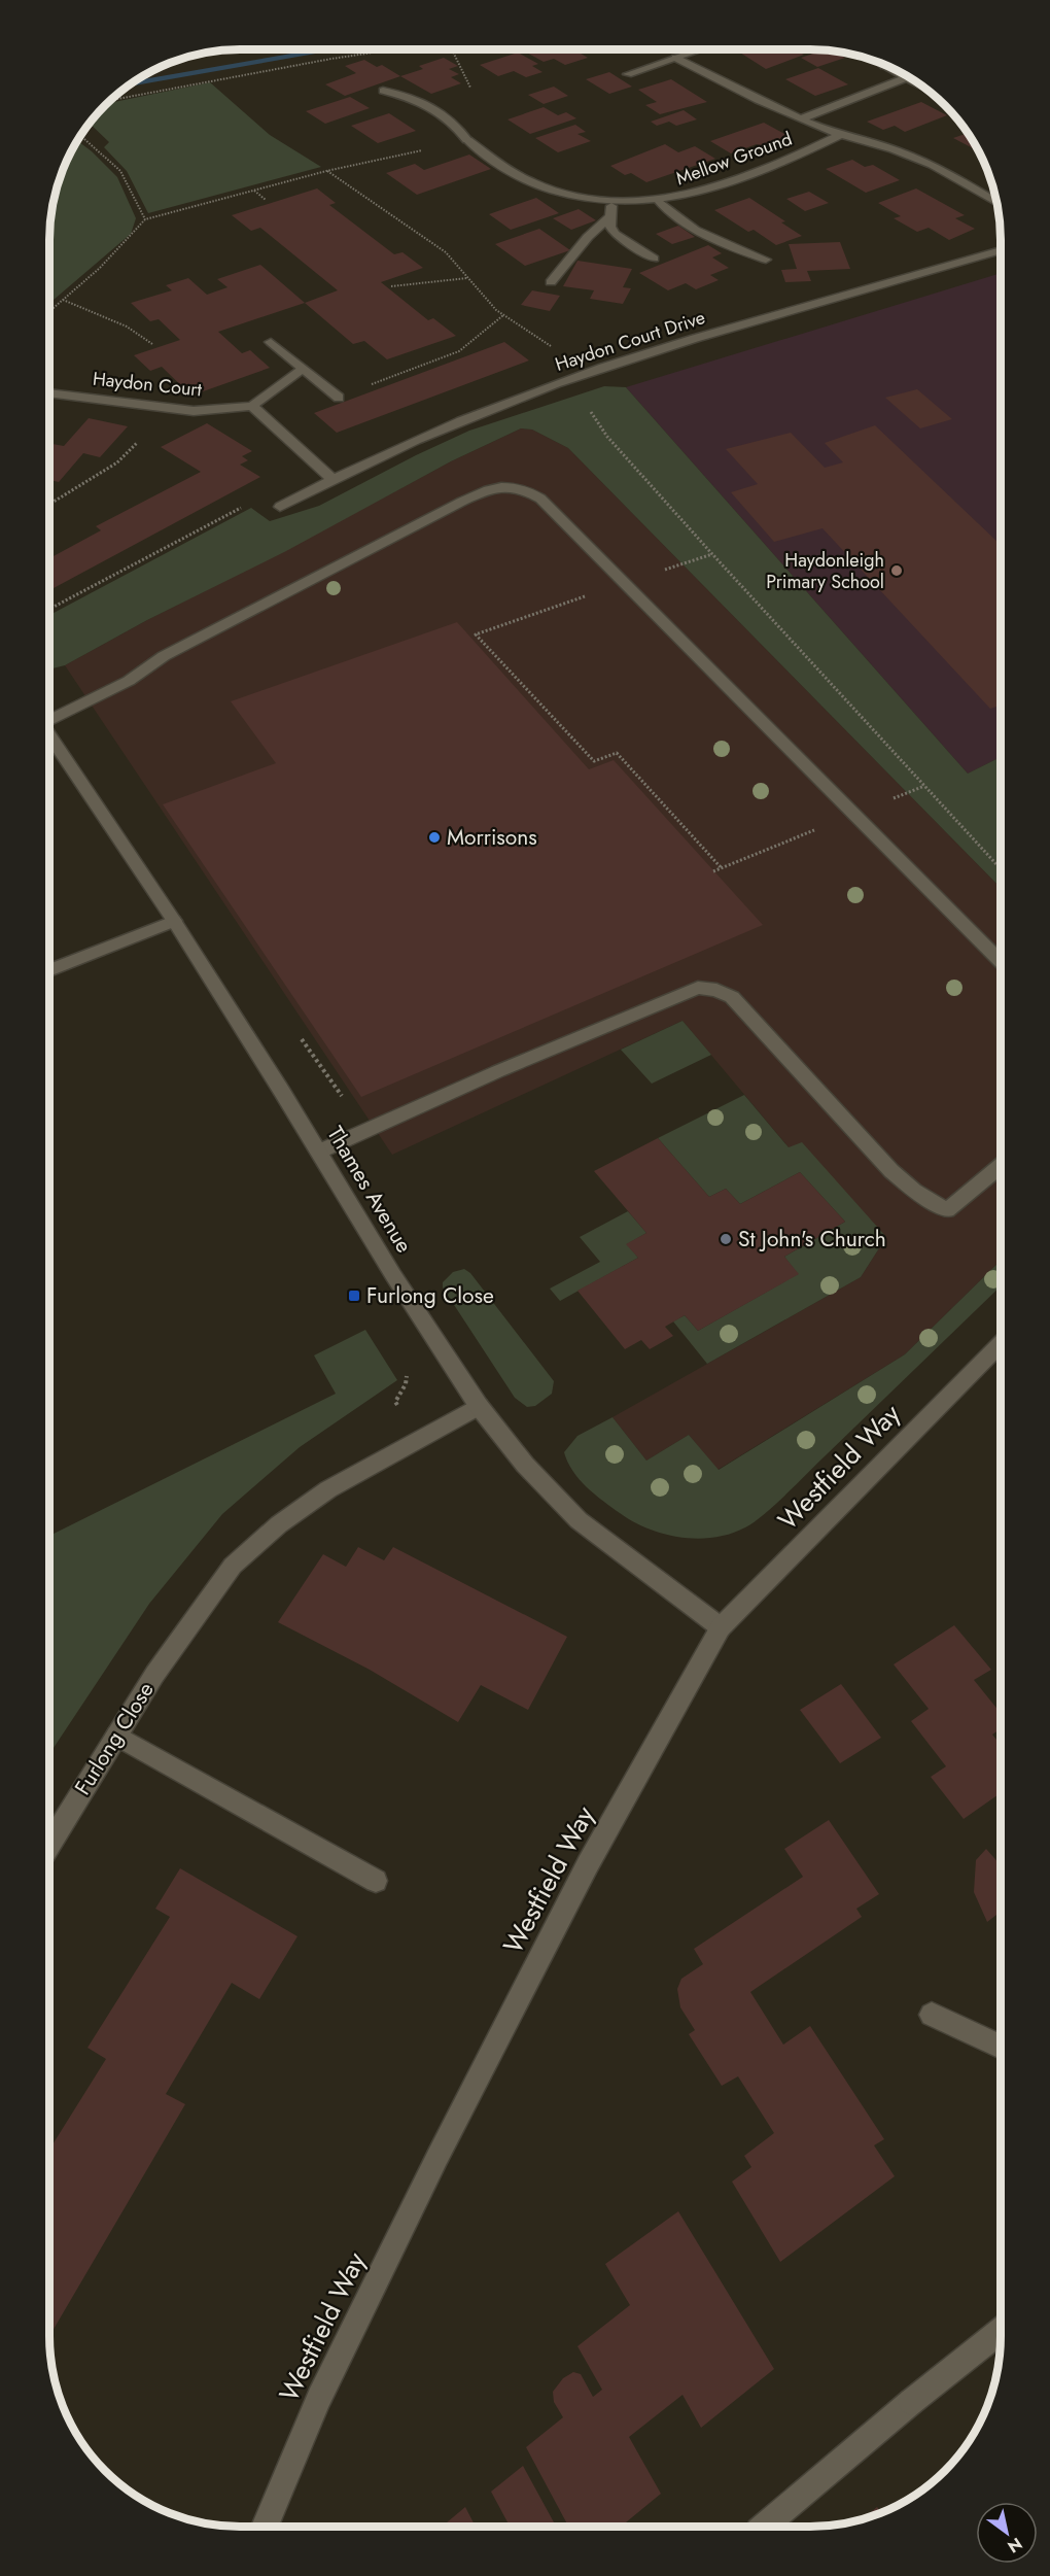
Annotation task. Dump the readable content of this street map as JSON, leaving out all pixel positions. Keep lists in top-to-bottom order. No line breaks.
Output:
{"streets":{"street":["Mellow Ground","Haydon Court Drive","Haydon Court","Thames Avenue","Westfield Way","Furlong Close"]},"crossings":[["Thames Avenue","Westfield Way"],["Thames Avenue","Furlong Close"]],"places":{"other":["Haydonleigh Primary School","Morrisons","St John's Church"],"transit":["Furlong Close"]},"north":"bottom right"}
